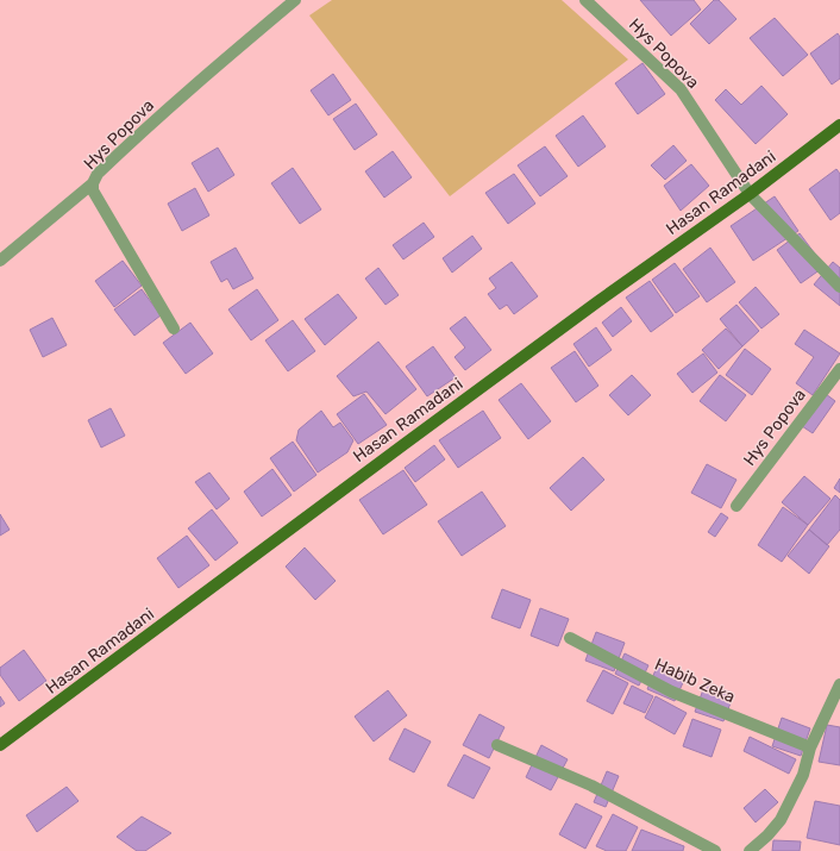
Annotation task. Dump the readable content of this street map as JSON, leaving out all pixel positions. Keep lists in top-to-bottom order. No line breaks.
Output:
{"streets":{"main road":["Hasan Ramadani"],"street":["Hys Popova","Habib Zeka"]},"crossings":[["Hys Popova","Hasan Ramadani"]]}
